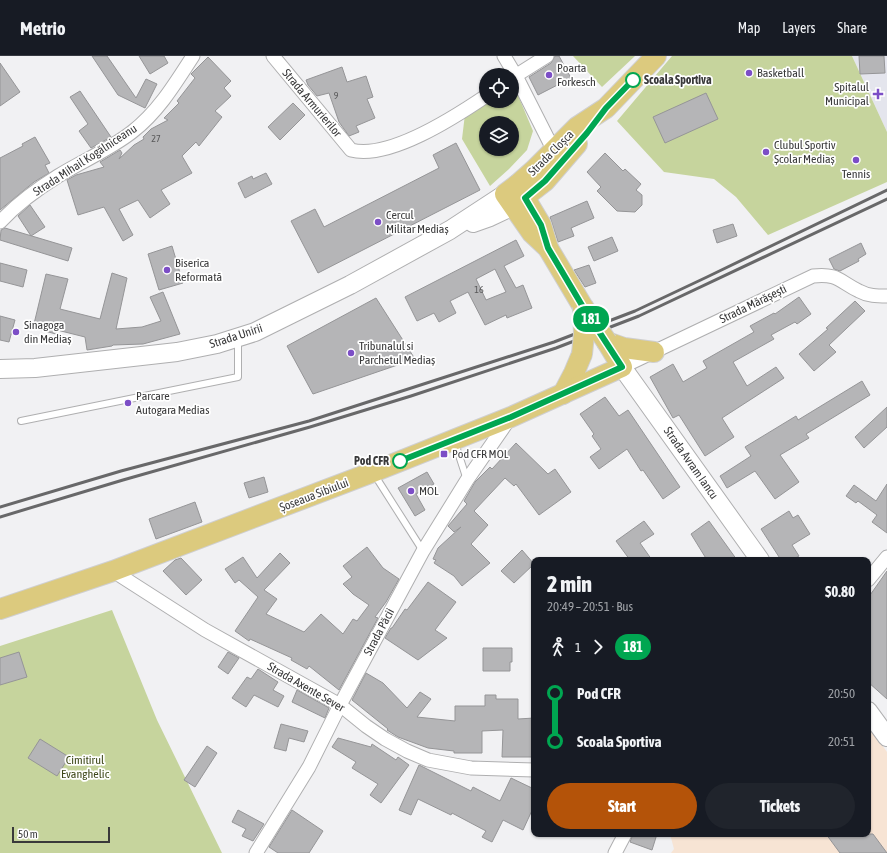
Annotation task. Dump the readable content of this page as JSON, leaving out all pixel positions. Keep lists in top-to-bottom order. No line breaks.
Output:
{"streets":{"main road":["Strada Cloșca","Strada Unirii","Strada Avram Iancu","Șoseaua Sibiului"],"street":["Strada Armurierilor","Strada Mihail Kogălniceanu","Strada Mărășești","Strada Păcii","Strada Axente Sever"]},"crossings":[["Strada Cloșca","Strada Unirii"],["Strada Mărășești","Strada Avram Iancu"],["Strada Mărășești","Șoseaua Sibiului"],["Strada Avram Iancu","Șoseaua Sibiului"],["Șoseaua Sibiului","Strada Păcii"],["Șoseaua Sibiului","Strada Axente Sever"],["Strada Păcii","Strada Axente Sever"]],"parks":["Cimitirul Evanghelic"],"places":{"other":["Basketball","Poarta Forkesch","Scoala Sportiva","Clubul Sportiv Școlar Mediaș","Tennis","Cercul Militar Mediaș","Biserica Reformată","Sinagoga din Mediaș","Tribunalul si Parchetul Mediaș","Parcare Autogara Medias","Pod CFR","MOL"],"health":["Spitalul Municipal"],"transit":["Pod CFR MOL"]},"lines":["bus line 181"],"house_numbers":["9","27","16"],"scale_bar":"50 m","page":{"header":"Metrio","nav":["Map","Layers","Share"],"on_map":"181","heading":["2 min","20:49 – 20:51 · Bus","$0.80"],"legs":["1","181"],"list":[{"name":"Pod CFR","value":"20:50"},{"name":"Scoala Sportiva","value":"20:51"}],"buttons":["Start","Tickets"],"scale":"50 m"}}
